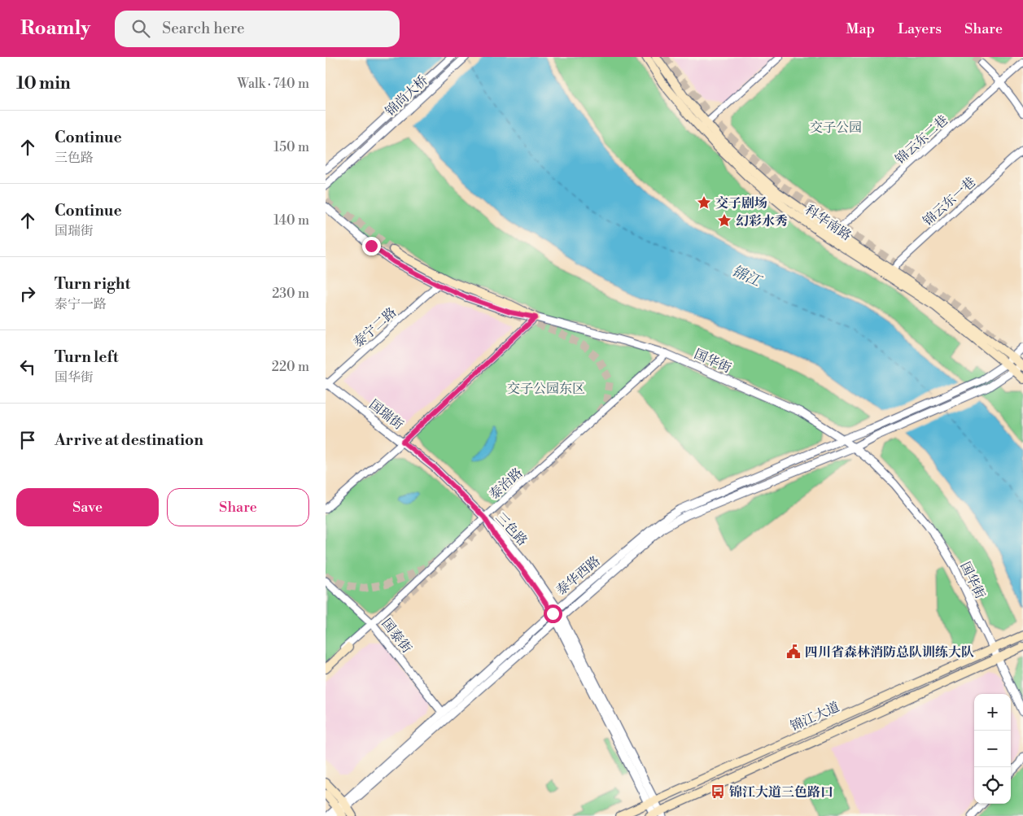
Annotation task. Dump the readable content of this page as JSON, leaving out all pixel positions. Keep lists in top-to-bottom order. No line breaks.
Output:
{"streets":{"main road":["科华南路","锦江大道"],"street":["锦尚大桥","锦云东二巷","锦云东一巷","泰宁二路","国华街","国瑞街","泰治路","三色路","泰华西路","国泰街"]},"crossings":[["锦云东二巷","科华南路"],["锦云东一巷","科华南路"],["科华南路","泰华西路"],["泰宁二路","国华街"],["泰宁二路","国瑞街"],["国华街","泰治路"],["国华街","泰华西路"],["国华街","锦江大道"],["国瑞街","泰治路"],["国瑞街","三色路"],["泰治路","三色路"],["泰治路","国泰街"],["三色路","泰华西路"],["三色路","锦江大道"],["泰华西路","国泰街"]],"water":["锦江"],"parks":["交子公园","交子公园东区"],"places":{"place":["交子剧场","幻彩水秀"],"public building":["四川省森林消防总队训练大队"],"bus stop":["锦江大道三色路口"]},"page":{"header":"Roamly","search":"Search here","nav":["Map","Layers","Share"],"heading":["10 min","Walk · 740 m"],"list":[["Continue","三色路","150 m"],["Continue","国瑞街","140 m"],["Turn right","泰宁一路","230 m"],["Turn left","国华街","220 m"],"Arrive at destination"],"buttons":["Save","Share"],"map_buttons":["+","−"]}}
